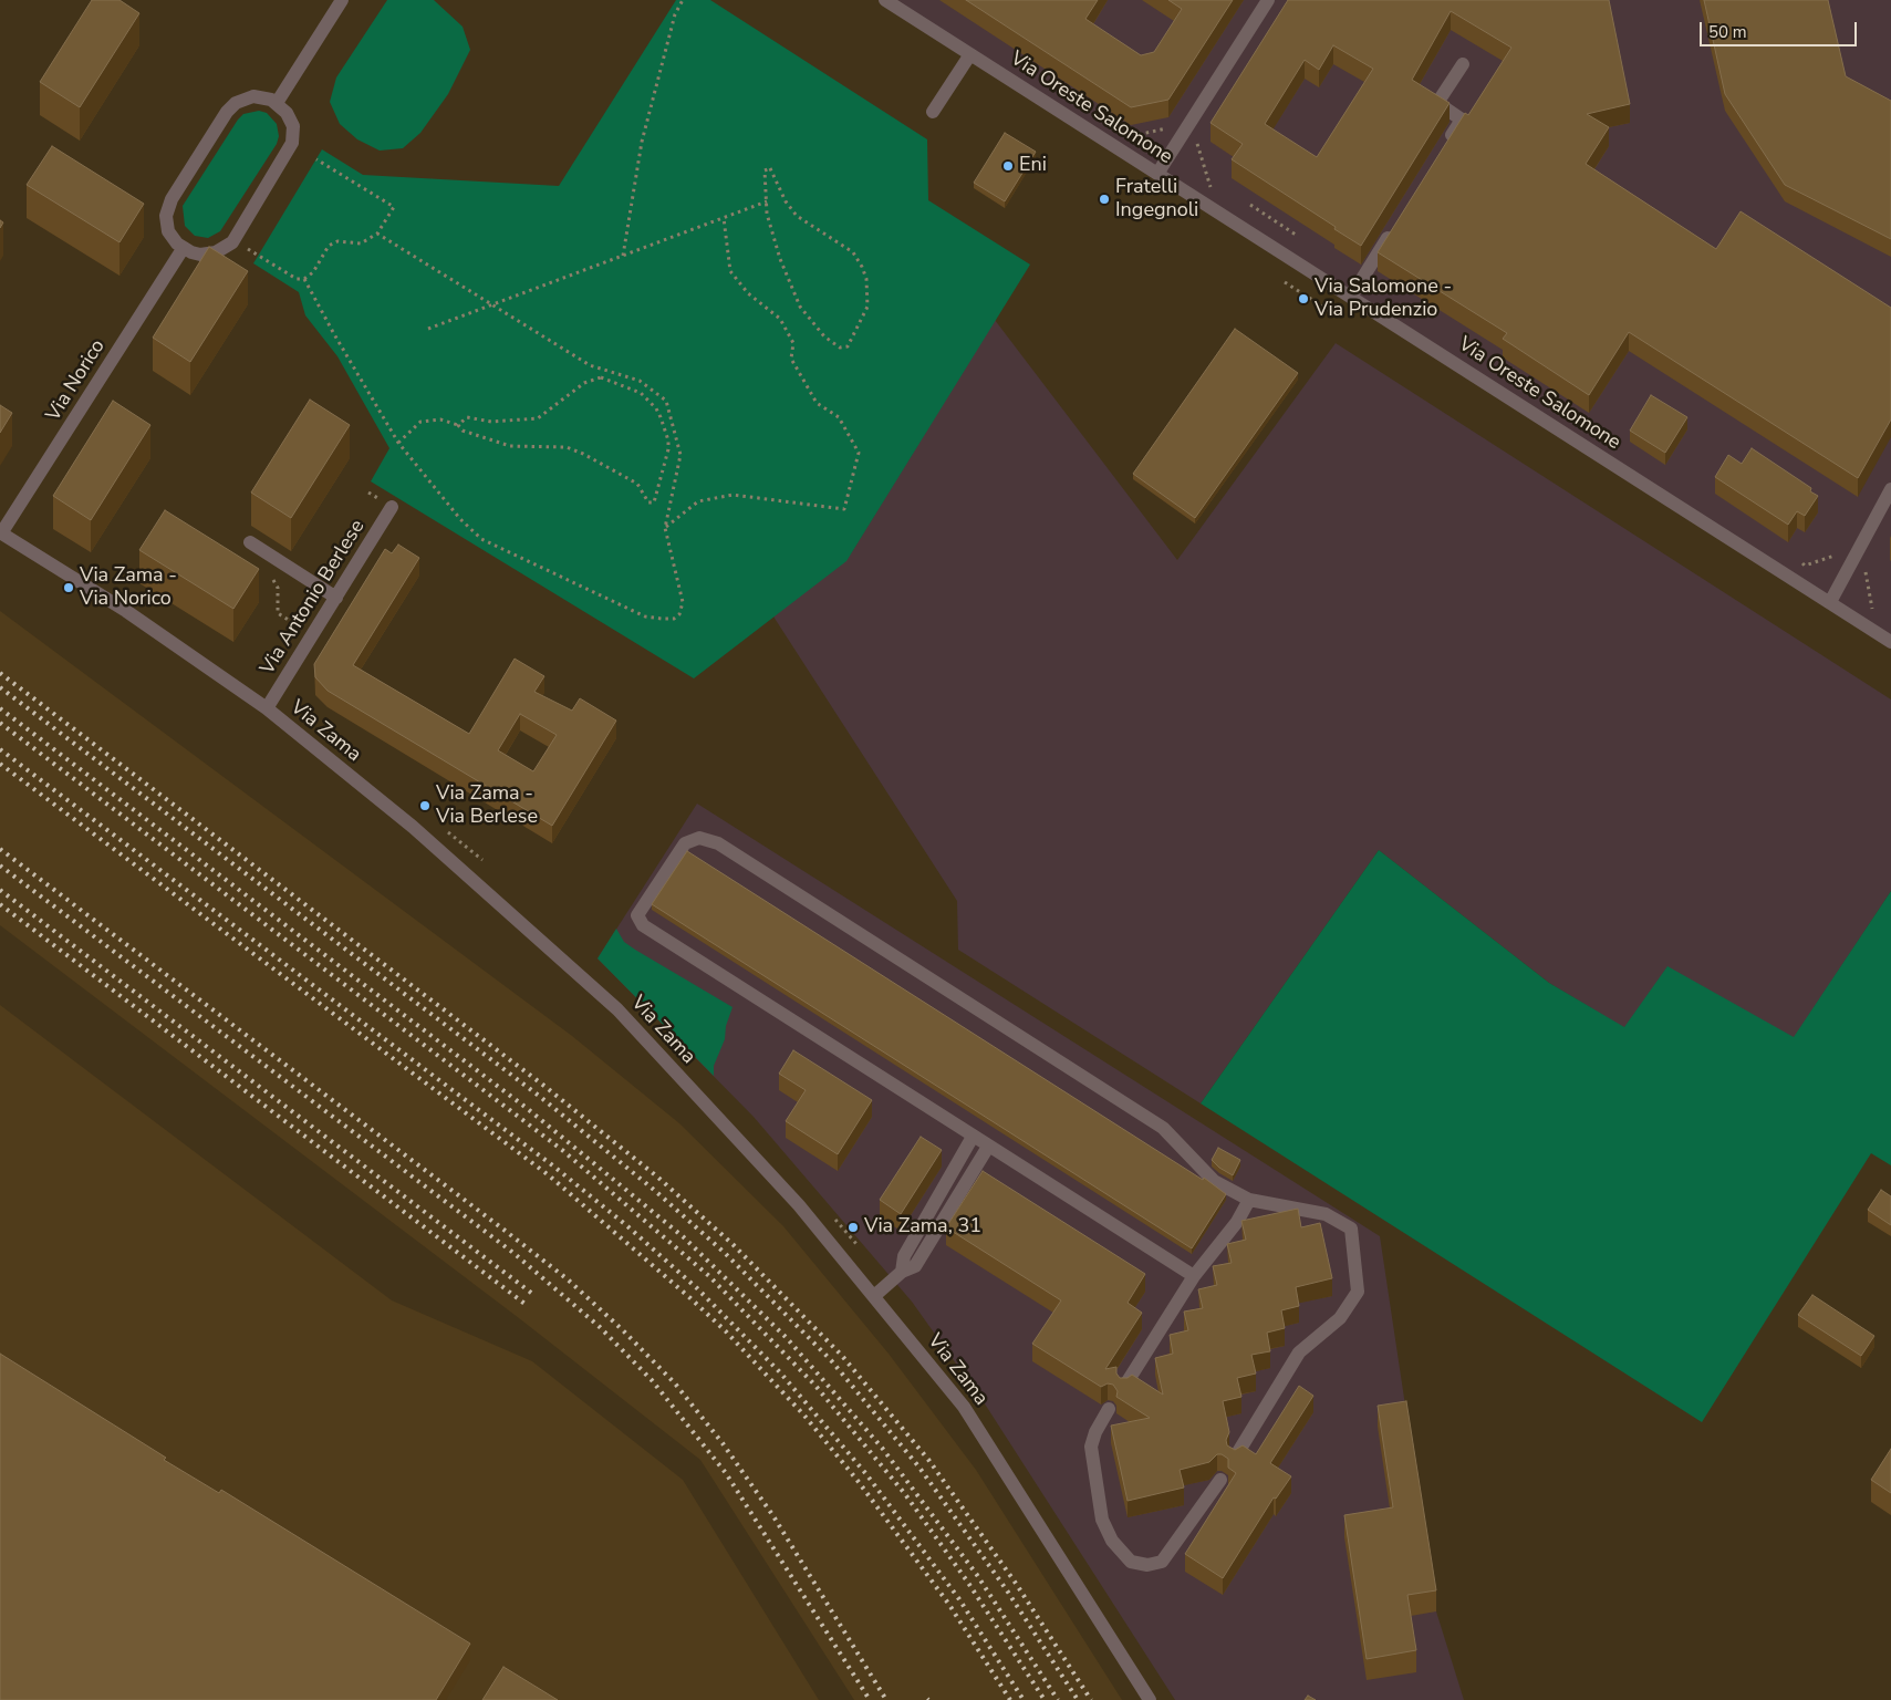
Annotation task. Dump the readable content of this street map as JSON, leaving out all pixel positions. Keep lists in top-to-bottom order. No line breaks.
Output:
{"streets":{"street":["Via Oreste Salomone","Via Norico","Via Antonio Berlese","Via Zama"]},"crossings":[["Via Norico","Via Zama"],["Via Antonio Berlese","Via Zama"]],"places":["Eni","Fratelli Ingegnoli","Via Salomone - Via Prudenzio","Via Zama - Via Norico","Via Zama - Via Berlese","Via Zama, 31"],"scale_bar":"50 m"}
